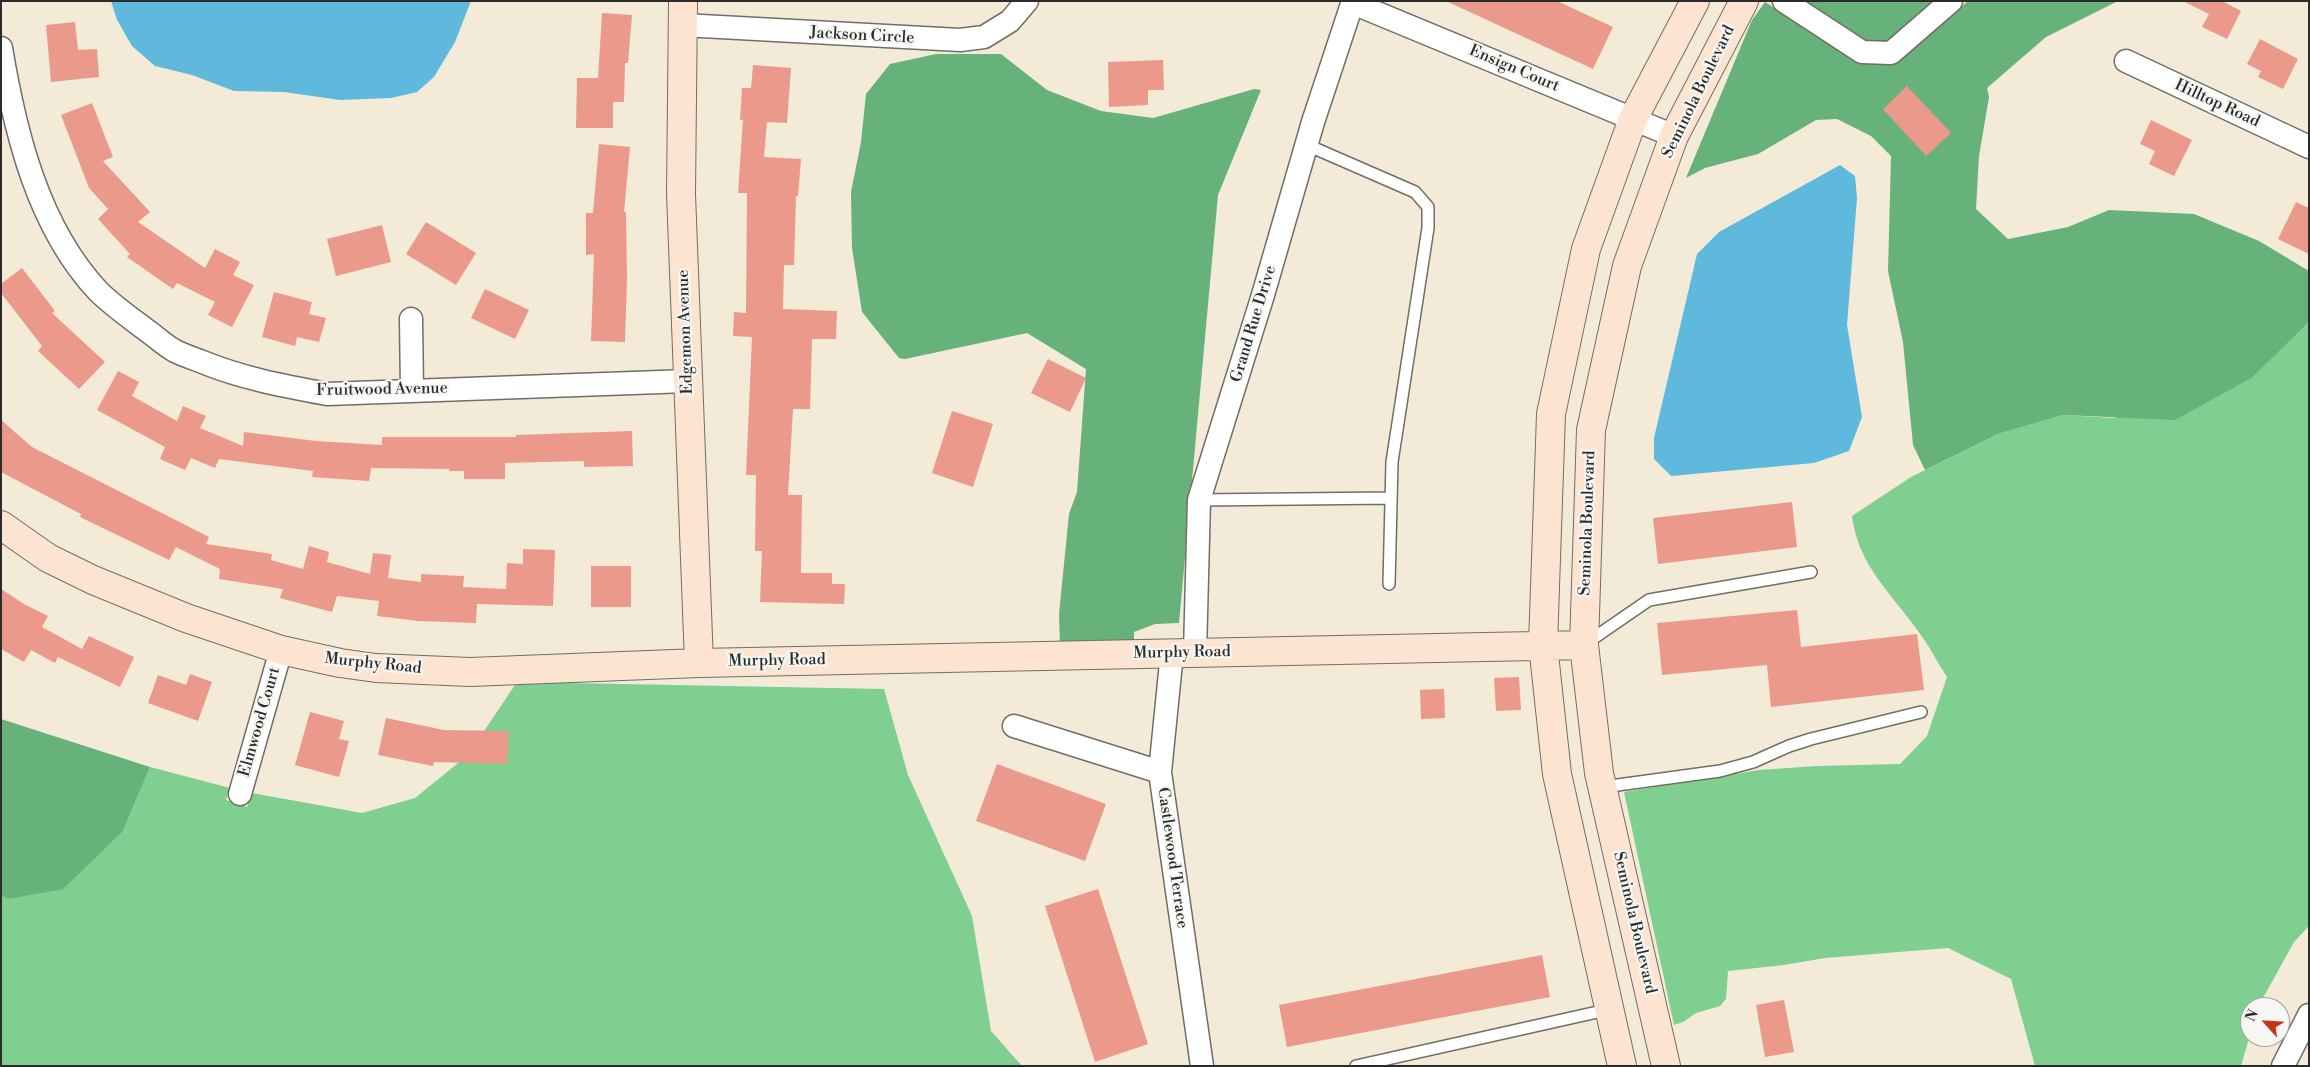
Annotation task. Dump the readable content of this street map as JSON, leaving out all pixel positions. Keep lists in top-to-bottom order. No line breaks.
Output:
{"streets":{"street":["Jackson Circle","Ensign Court","Seminola Boulevard","Hilltop Road","Grand Rue Drive","Edgemon Avenue","Fruitwood Avenue","Murphy Road","Elmwood Court","Castlewood Terrace"]},"crossings":[["Jackson Circle","Edgemon Avenue"],["Ensign Court","Seminola Boulevard"],["Ensign Court","Grand Rue Drive"],["Seminola Boulevard","Murphy Road"],["Grand Rue Drive","Murphy Road"],["Grand Rue Drive","Castlewood Terrace"],["Edgemon Avenue","Fruitwood Avenue"],["Edgemon Avenue","Murphy Road"],["Murphy Road","Elmwood Court"]],"north":"top left"}
